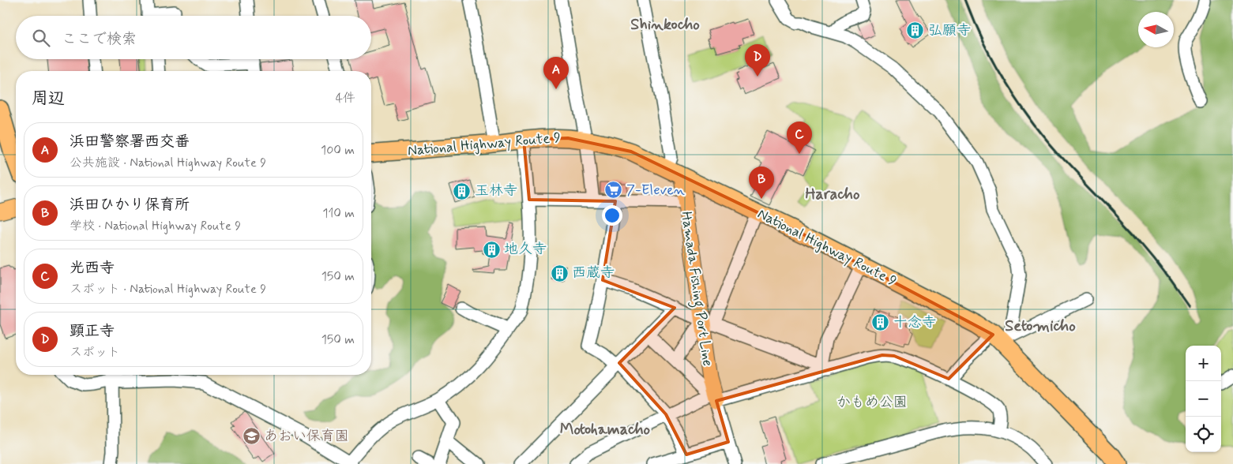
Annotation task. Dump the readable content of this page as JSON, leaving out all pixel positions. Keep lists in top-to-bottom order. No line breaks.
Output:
{"streets":{"highway":["National Highway Route 9"],"main road":["Hamada Fishing Port Line"]},"crossings":[["National Highway Route 9","Hamada Fishing Port Line"]],"districts":["Shinkocho","Haracho","Setomicho","Motohamacho"],"parks":["かもめ公園"],"places":{"building":["弘願寺","玉林寺","地久寺","西蔵寺","十念寺"],"supermarket":["7-Eleven"],"school or university":["あおい保育園"]},"north":"left","page":{"search":"ここで検索","pins":["D","A","C","B"],"heading":["周辺","4件"],"list":[{"mark":"A","name":"浜田警察署西交番","note":"公共施設 · National Highway Route 9","value":"100 m"},{"mark":"B","name":"浜田ひかり保育所","note":"学校 · National Highway Route 9","value":"110 m"},{"mark":"C","name":"光西寺","note":"スポット · National Highway Route 9","value":"150 m"},{"mark":"D","name":"顕正寺","note":"スポット","value":"150 m"}],"map_buttons":["+","−"]}}
